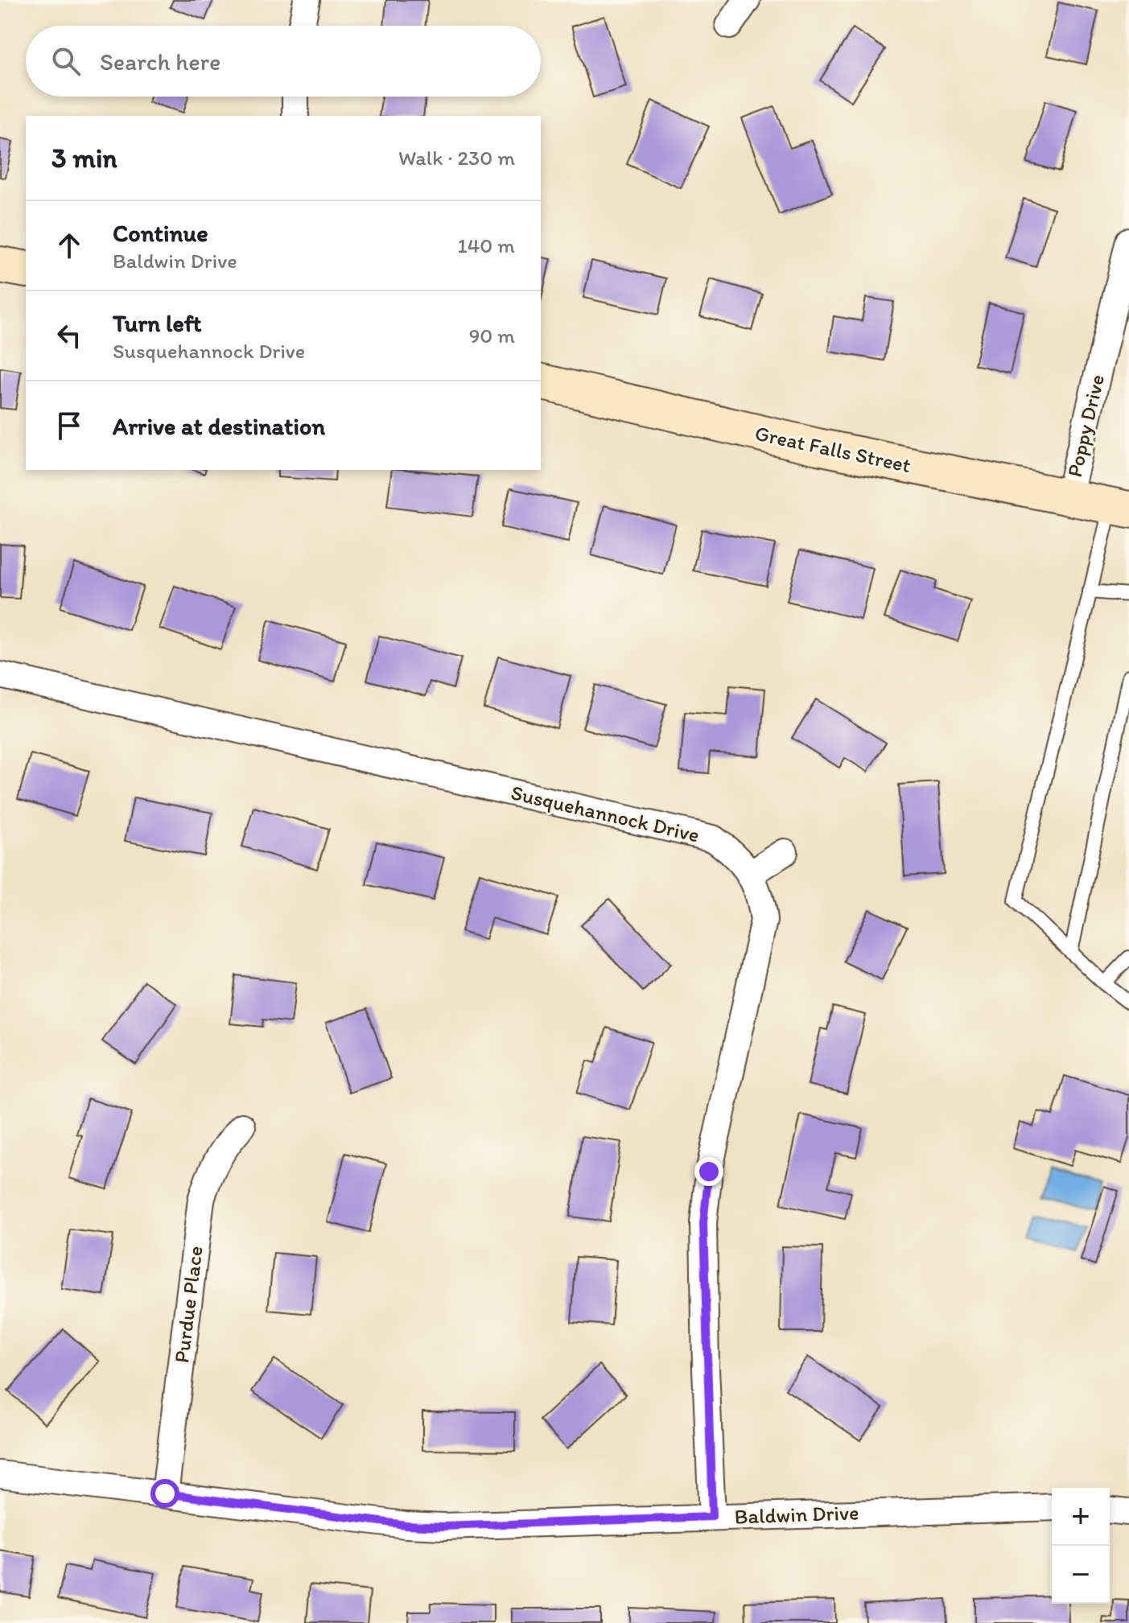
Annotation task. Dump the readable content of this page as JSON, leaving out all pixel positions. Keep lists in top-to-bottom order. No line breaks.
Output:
{"streets":{"main road":["Great Falls Street"],"street":["Poppy Drive","Susquehannock Drive","Purdue Place","Baldwin Drive"]},"crossings":[["Poppy Drive","Great Falls Street"],["Susquehannock Drive","Baldwin Drive"],["Purdue Place","Baldwin Drive"]],"page":{"search":"Search here","heading":["3 min","Walk · 230 m"],"list":[["Continue","Baldwin Drive","140 m"],["Turn left","Susquehannock Drive","90 m"],"Arrive at destination"],"map_buttons":["+","−"]}}
